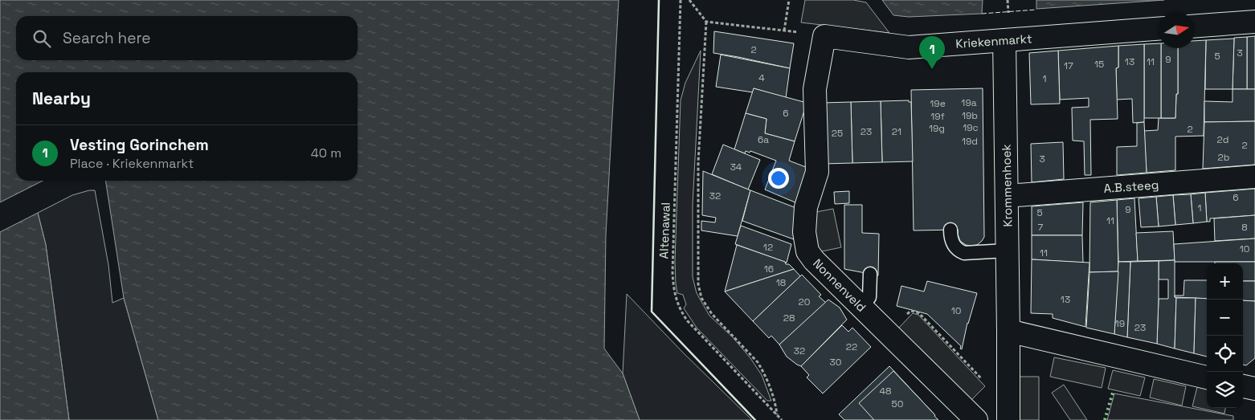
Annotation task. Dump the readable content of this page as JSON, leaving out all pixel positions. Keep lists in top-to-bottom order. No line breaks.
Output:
{"streets":{"street":["Kriekenmarkt","Krommenhoek","A.B.steeg","Nonnenveld"],"path":["Altenawal"]},"crossings":[["Kriekenmarkt","Krommenhoek"],["Kriekenmarkt","Nonnenveld"],["Krommenhoek","A.B.steeg"]],"house_numbers":["2","3","5","9","13","11","15","17","4","1","19a","19e","6","19b","19f","19c","19g","2","23","21","25","6a","2d","19d","2","2b","3","34","32","6","1","9","5","11","7","8","12","10","11","16","18","13","20","10","28","19","23","22","32","30","48","50"],"north":"right","page":{"search":"Search here","pins":"1","heading":"Nearby","list":[{"mark":"1","name":"Vesting Gorinchem","note":"Place · Kriekenmarkt","value":"40 m"}],"map_buttons":["+","−"]}}
